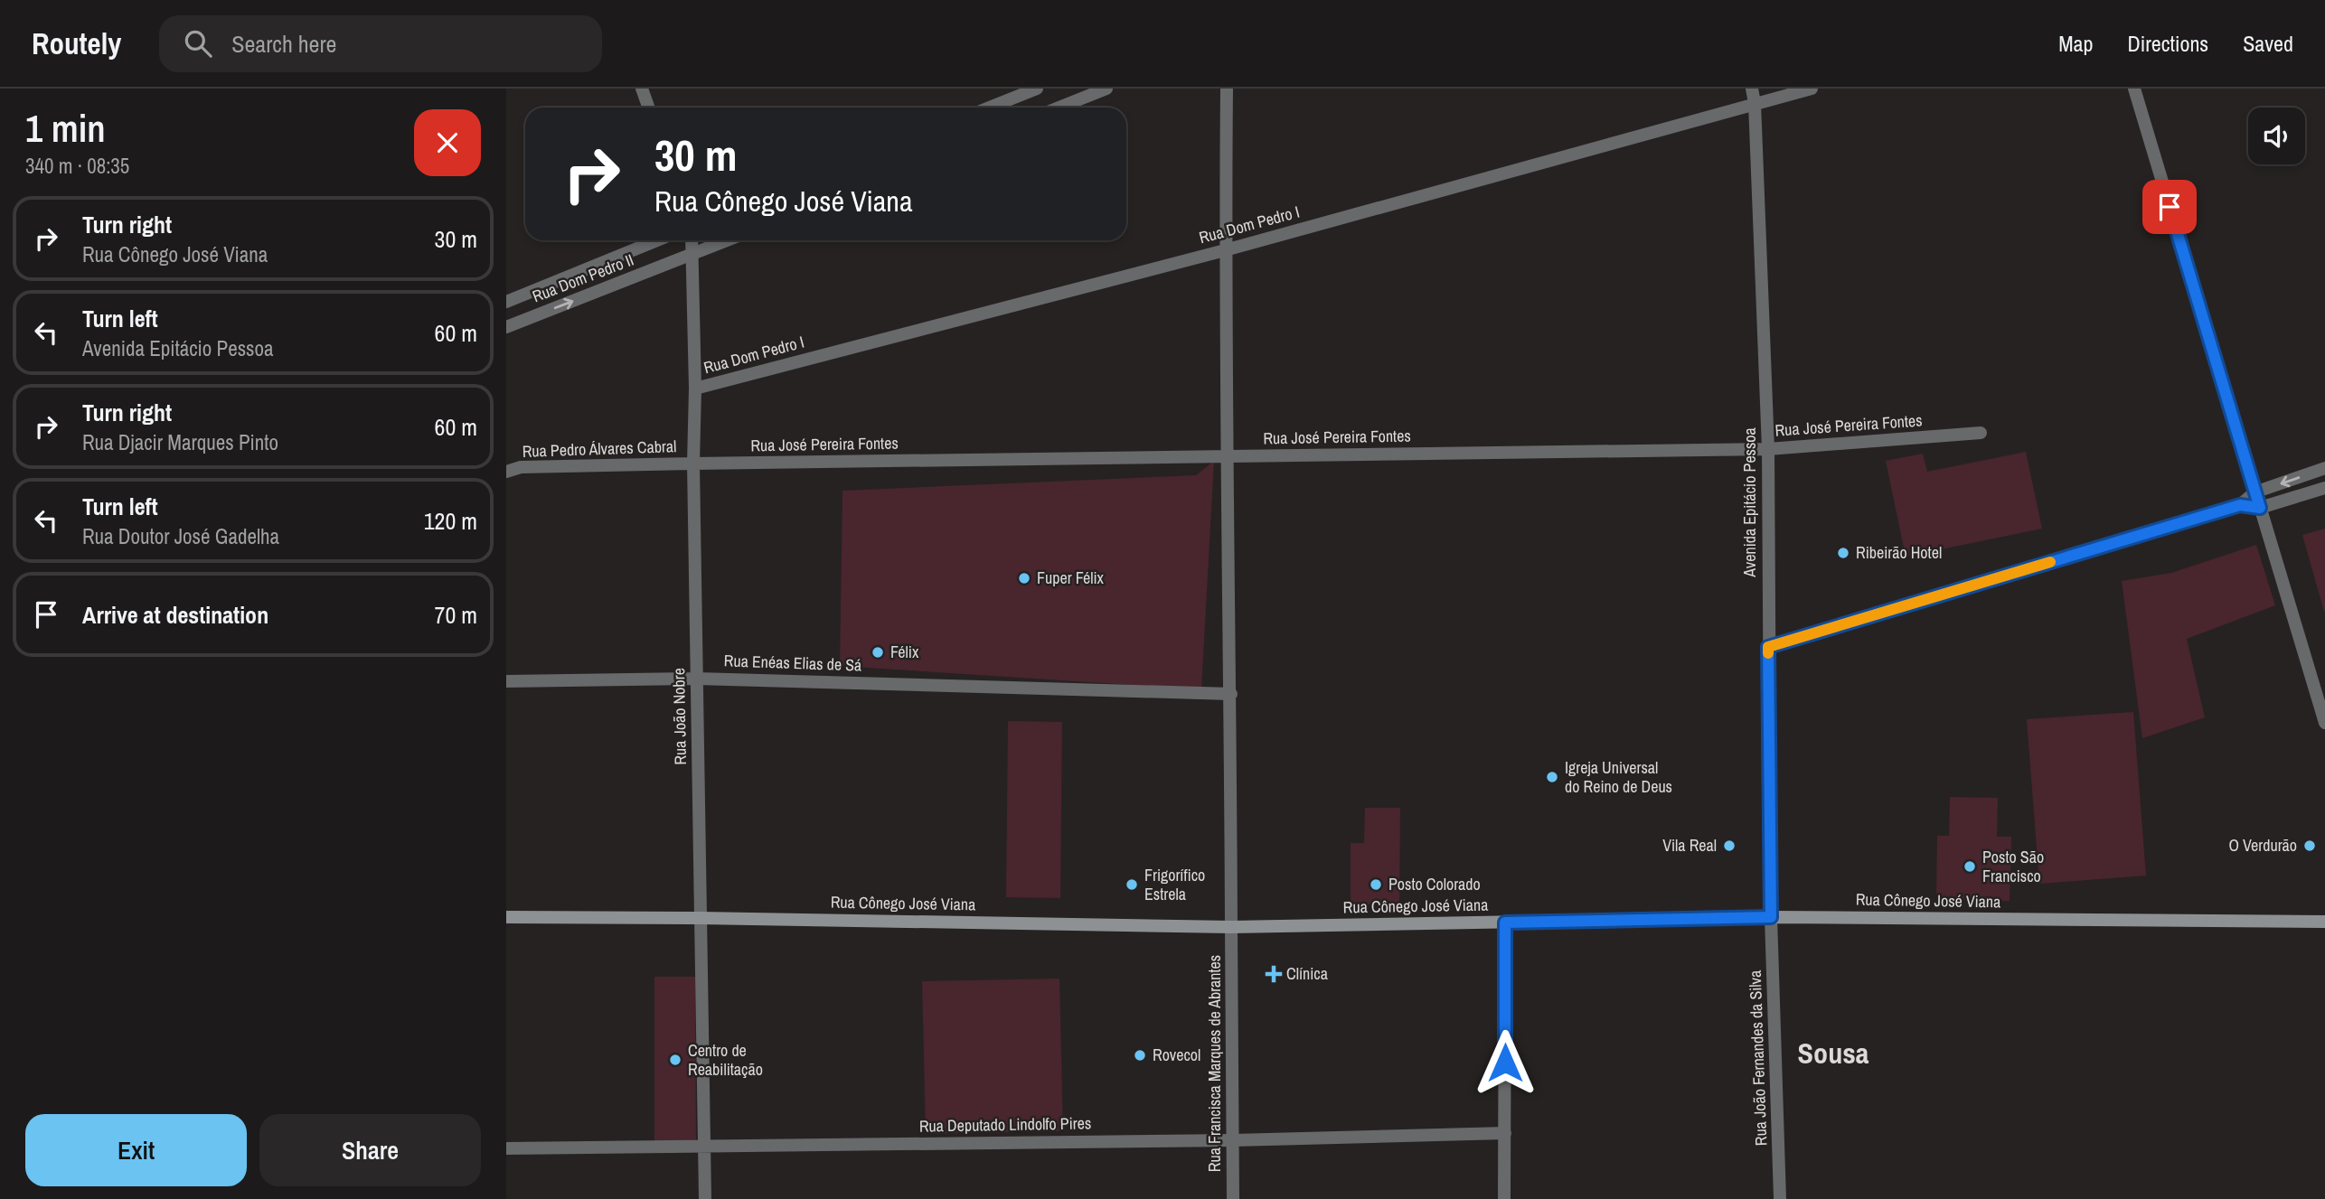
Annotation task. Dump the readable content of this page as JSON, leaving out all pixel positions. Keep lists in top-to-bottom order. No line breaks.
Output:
{"streets":{"main road":["Rua Cônego José Viana"],"street":["Rua Dom Pedro I","Rua Dom Pedro II","Rua José Pereira Fontes","Rua Pedro Álvares Cabral","Avenida Epitácio Pessoa","Rua Enéas Elias de Sá","Rua João Nobre","Rua João Fernandes da Silva","Rua Francisca Marques de Abrantes","Rua Deputado Lindolfo Pires"]},"crossings":[["Rua Dom Pedro I","Avenida Epitácio Pessoa"],["Rua Dom Pedro I","Rua João Nobre"],["Rua Dom Pedro I","Rua Francisca Marques de Abrantes"],["Rua Dom Pedro II","Rua João Nobre"],["Rua José Pereira Fontes","Rua Pedro Álvares Cabral"],["Rua José Pereira Fontes","Avenida Epitácio Pessoa"],["Rua José Pereira Fontes","Rua João Nobre"],["Rua José Pereira Fontes","Rua Francisca Marques de Abrantes"],["Rua Pedro Álvares Cabral","Rua João Nobre"],["Avenida Epitácio Pessoa","Rua Cônego José Viana"],["Avenida Epitácio Pessoa","Rua João Fernandes da Silva"],["Rua Enéas Elias de Sá","Rua João Nobre"],["Rua Enéas Elias de Sá","Rua Francisca Marques de Abrantes"],["Rua João Nobre","Rua Cônego José Viana"],["Rua João Nobre","Rua Deputado Lindolfo Pires"],["Rua Cônego José Viana","Rua João Fernandes da Silva"],["Rua Cônego José Viana","Rua Francisca Marques de Abrantes"],["Rua Francisca Marques de Abrantes","Rua Deputado Lindolfo Pires"]],"districts":["Sousa"],"places":{"other":["Ribeirão Hotel","Fuper Félix","Félix","Igreja Universal do Reino de Deus","Vila Real","O Verdurão","Posto São Francisco","Frigorífico Estrela","Posto Colorado","Rovecol","Centro de Reabilitação"],"health":["Clínica"]},"page":{"header":"Routely","search":"Search here","nav":["Map","Directions","Saved"],"heading":["1 min","340 m · 08:35"],"turn":["30 m","Rua Cônego José Viana"],"list":[{"name":"Turn right","note":"Rua Cônego José Viana","value":"30 m"},{"name":"Turn left","note":"Avenida Epitácio Pessoa","value":"60 m"},{"name":"Turn right","note":"Rua Djacir Marques Pinto","value":"60 m"},{"name":"Turn left","note":"Rua Doutor José Gadelha","value":"120 m"},{"name":"Arrive at destination","value":"70 m"}],"buttons":["Exit","Share"]}}
